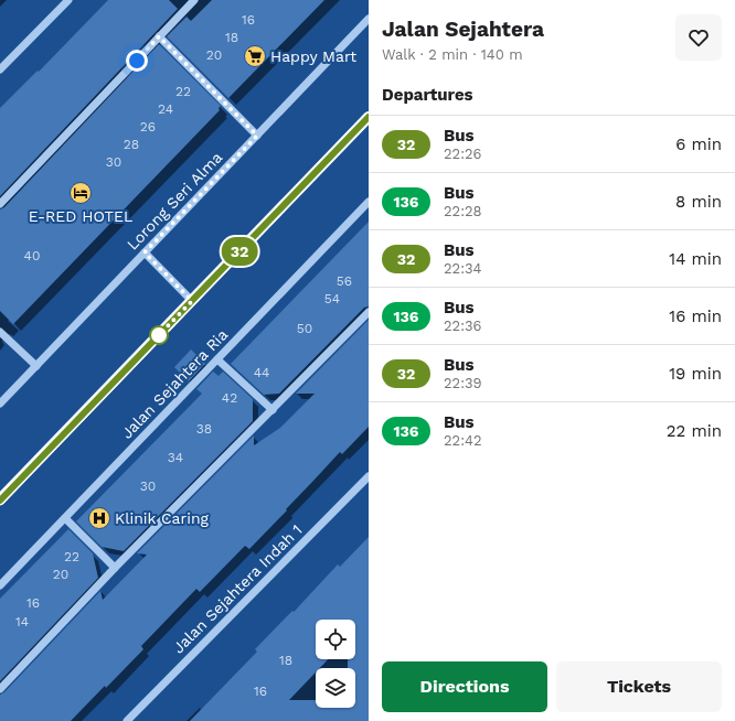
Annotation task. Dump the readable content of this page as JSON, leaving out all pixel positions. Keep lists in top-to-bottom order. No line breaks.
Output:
{"streets":{"street":["Lorong Seri Alma","Jalan Sejahtera Ria","Jalan Sejahtera Indah 1"]},"places":{"supermarket":["Happy Mart"],"hotel":["E-RED HOTEL"],"hospital":["Klinik Caring"]},"lines":["bus line 32"],"house_numbers":["16","18","20","22","24","26","28","30","40","56","54","50","44","42","38","34","30","22","20","16","14","18","16"],"page":{"on_map":"32","heading":[["Jalan Sejahtera","Walk · 2 min · 140 m"],"Departures"],"list":[{"mark":"32","name":"Bus","note":"22:26","value":"6 min"},{"mark":"136","name":"Bus","note":"22:28","value":"8 min"},{"mark":"32","name":"Bus","note":"22:34","value":"14 min"},{"mark":"136","name":"Bus","note":"22:36","value":"16 min"},{"mark":"32","name":"Bus","note":"22:39","value":"19 min"},{"mark":"136","name":"Bus","note":"22:42","value":"22 min"}],"buttons":["Directions","Tickets"]}}
